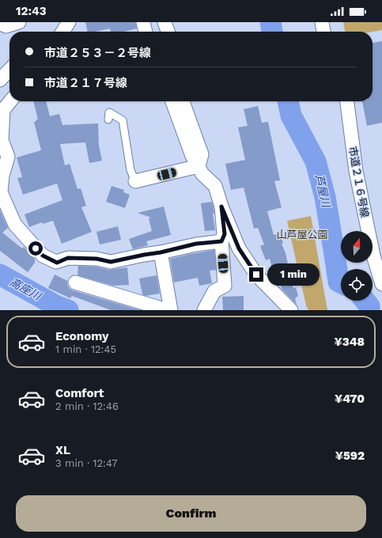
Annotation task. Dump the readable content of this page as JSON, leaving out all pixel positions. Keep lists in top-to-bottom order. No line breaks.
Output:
{"streets":{"street":["市道２１６号線"]},"water":["芦屋川","高座川"],"parks":["山芦屋公園"],"north":"top","page":{"status":"12:43","banner":["市道２５３－２号線","市道２１７号線"],"bubble":"1 min","list":[{"name":"Economy","note":"1 min · 12:45","value":"¥348"},{"name":"Comfort","note":"2 min · 12:46","value":"¥470"},{"name":"XL","note":"3 min · 12:47","value":"¥592"}],"buttons":"Confirm"}}
